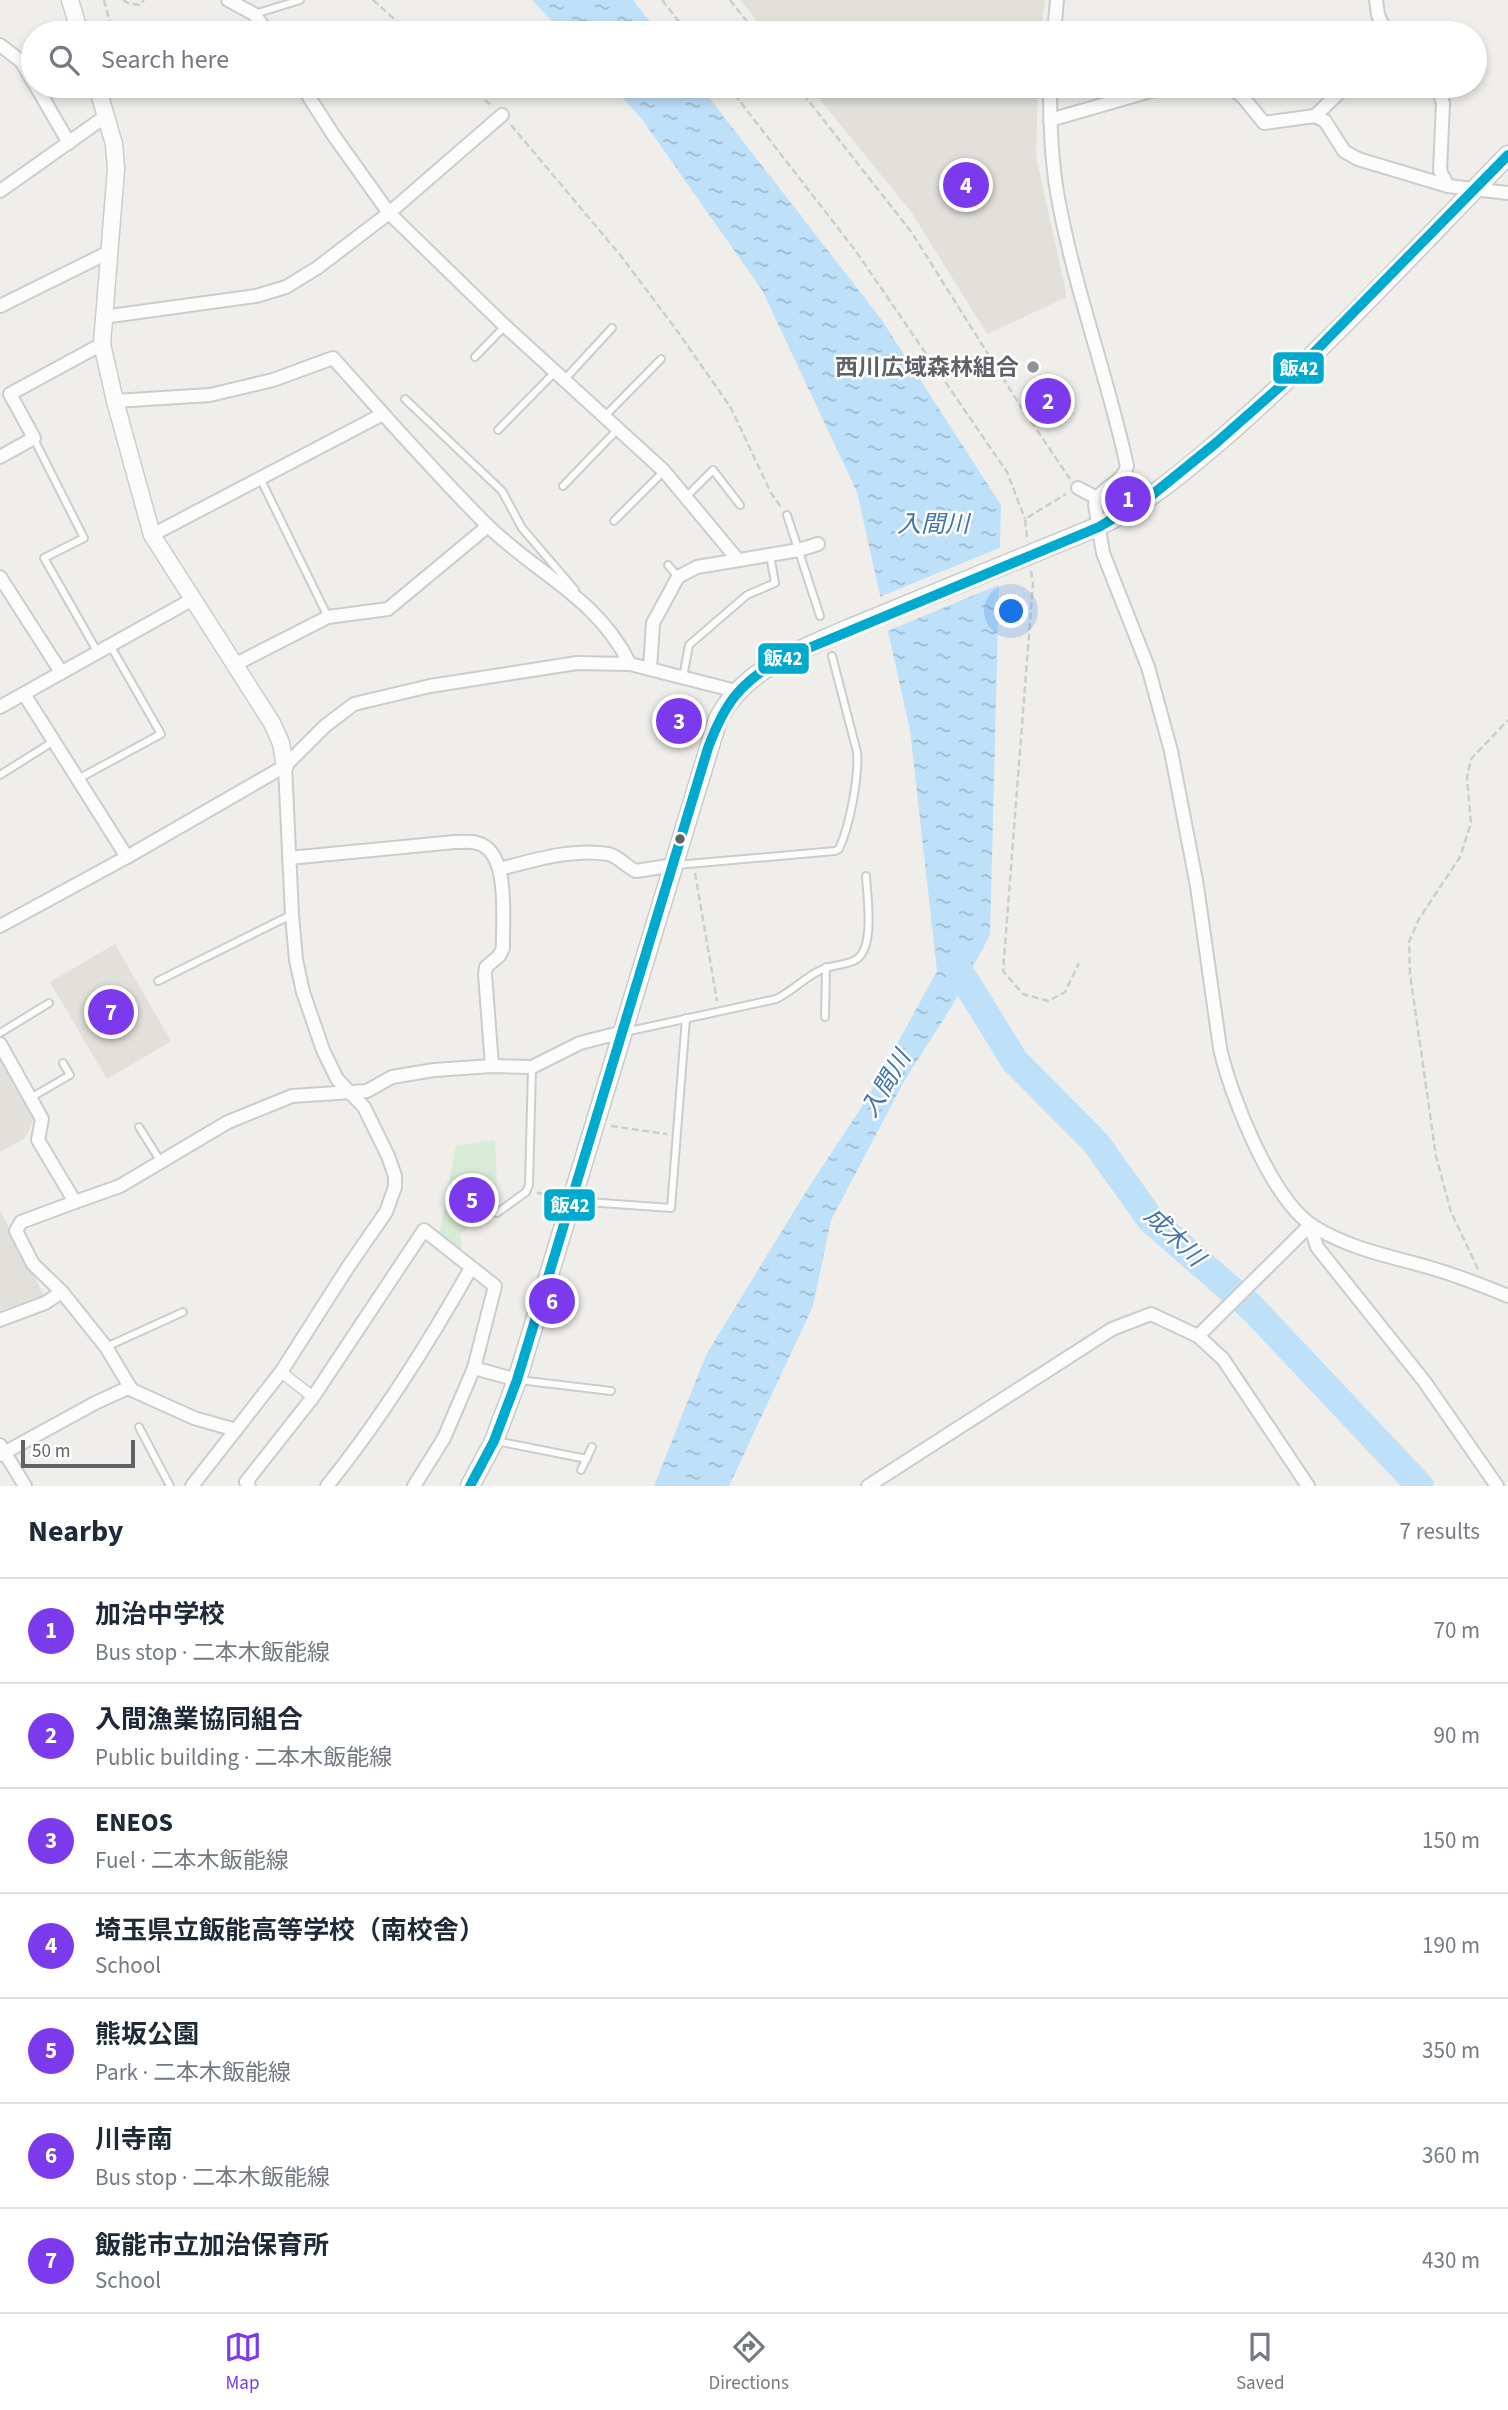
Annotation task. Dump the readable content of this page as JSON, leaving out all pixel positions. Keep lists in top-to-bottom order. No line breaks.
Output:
{"water":["入間川","成木川"],"places":["西川広域森林組合"],"lines":["transit line 飯42"],"scale_bar":"50 m","page":{"search":"Search here","pins":["4","2","1","3","7","5","6"],"scale":"50 m","heading":["Nearby","7 results"],"list":[{"mark":"1","name":"加治中学校","note":"Bus stop · 二本木飯能線","value":"70 m"},{"mark":"2","name":"入間漁業協同組合","note":"Public building · 二本木飯能線","value":"90 m"},{"mark":"3","name":"ENEOS","note":"Fuel · 二本木飯能線","value":"150 m"},{"mark":"4","name":"埼玉県立飯能高等学校（南校舎）","note":"School","value":"190 m"},{"mark":"5","name":"熊坂公園","note":"Park · 二本木飯能線","value":"350 m"},{"mark":"6","name":"川寺南","note":"Bus stop · 二本木飯能線","value":"360 m"},{"mark":"7","name":"飯能市立加治保育所","note":"School","value":"430 m"}],"nav":["Map","Directions","Saved"]}}
